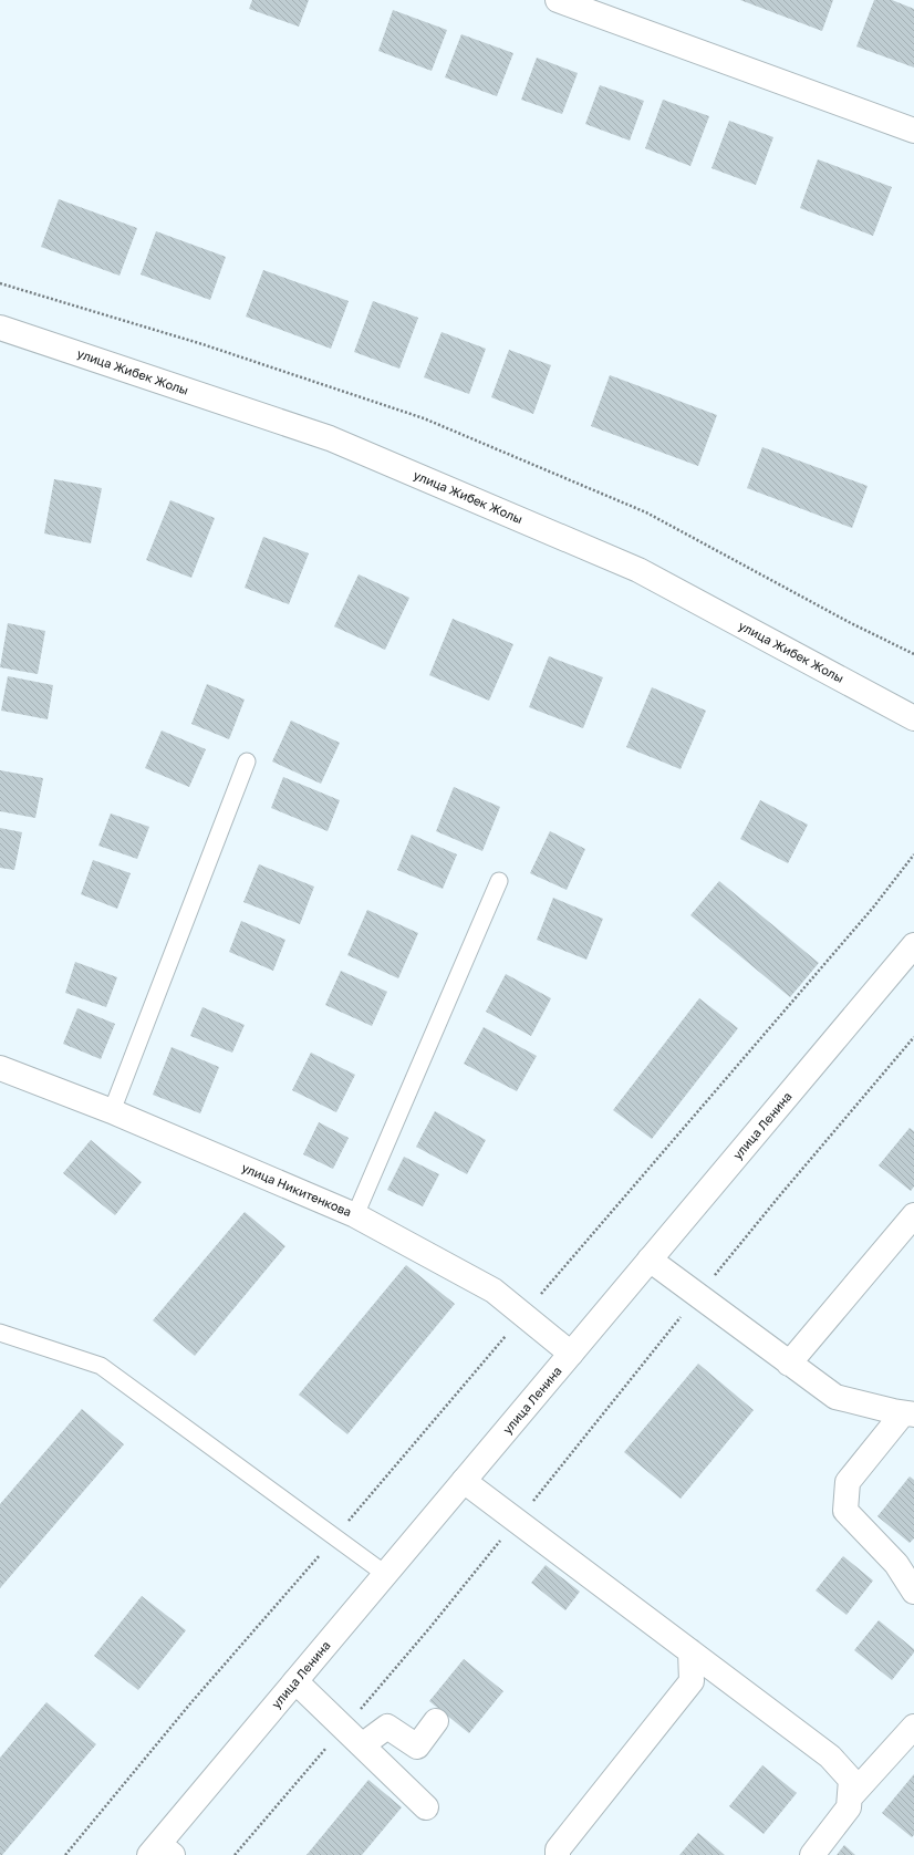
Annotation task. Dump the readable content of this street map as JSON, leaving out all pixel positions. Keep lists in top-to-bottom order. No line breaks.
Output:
{"streets":{"street":["улица Жибек Жолы","улица Ленина","улица Никитенкова"]},"crossings":[["улица Ленина","улица Никитенкова"]]}
